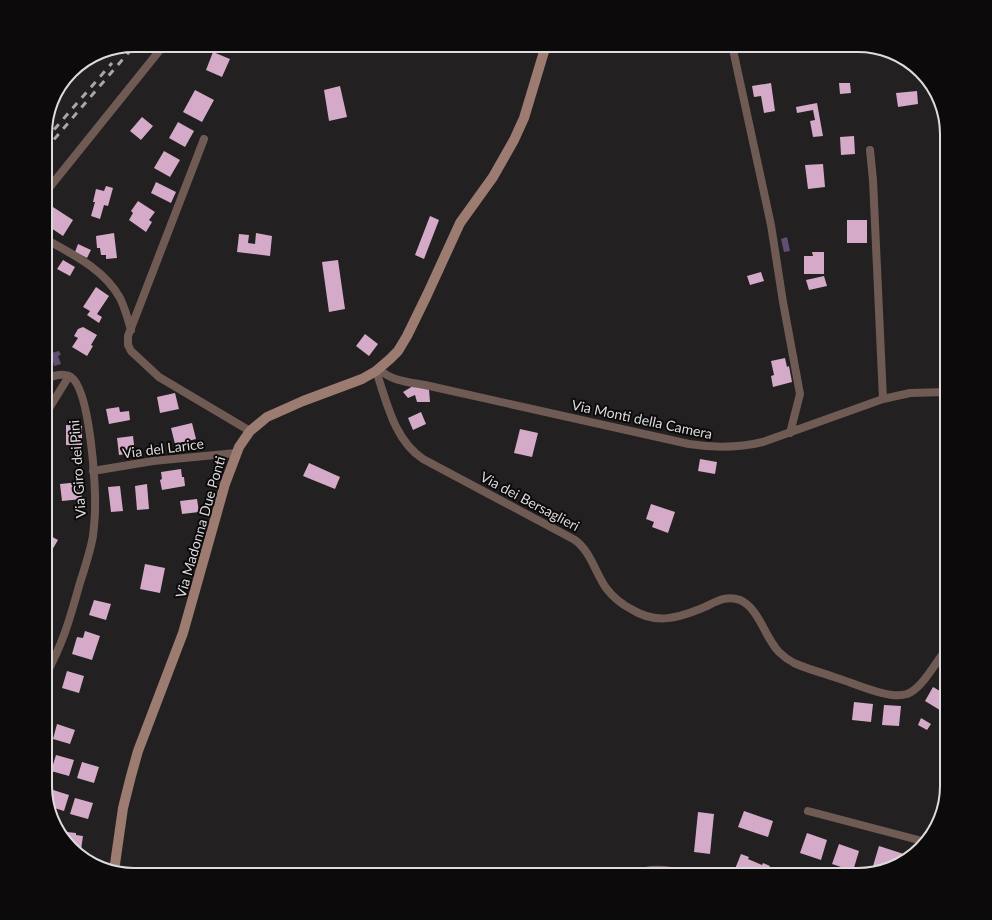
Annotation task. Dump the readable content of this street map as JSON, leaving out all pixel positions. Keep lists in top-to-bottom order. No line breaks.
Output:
{"streets":{"main road":["Via Madonna Due Ponti"],"street":["Via Monti della Camera","Via del Larice","Via Giro dei Pini","Via dei Bersaglieri"]},"crossings":[["Via Monti della Camera","Via dei Bersaglieri"],["Via Monti della Camera","Via Madonna Due Ponti"],["Via del Larice","Via Giro dei Pini"],["Via del Larice","Via Madonna Due Ponti"],["Via dei Bersaglieri","Via Madonna Due Ponti"]]}
